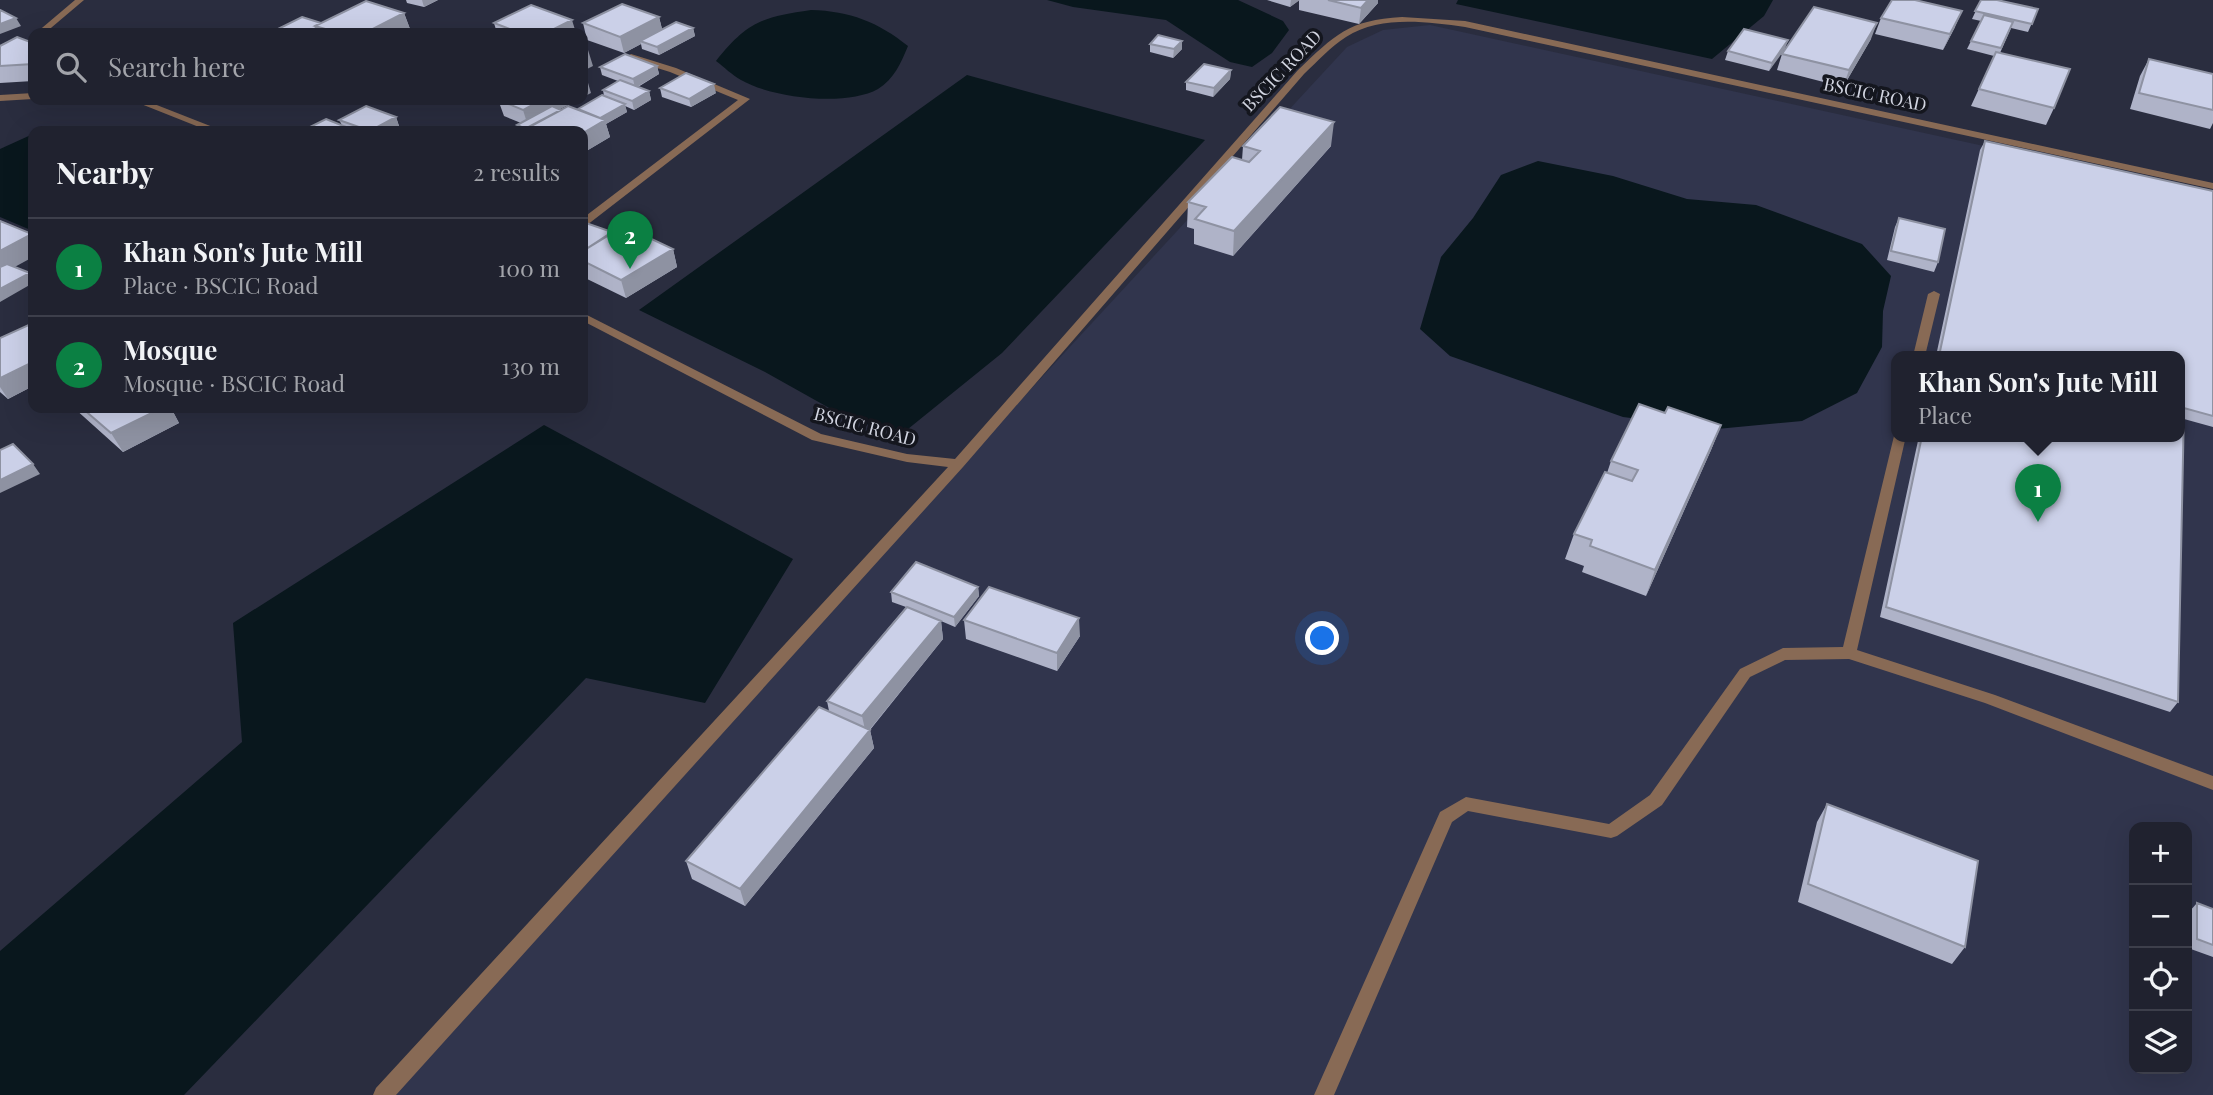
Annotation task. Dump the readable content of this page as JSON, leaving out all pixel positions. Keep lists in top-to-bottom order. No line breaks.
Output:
{"streets":{"street":["BSCIC ROAD"]},"page":{"search":"Search here","heading":["Nearby","2 results"],"pins":["2","1"],"list":[{"mark":"1","name":"Khan Son's Jute Mill","note":"Place · BSCIC Road","value":"100 m"},{"mark":"2","name":"Mosque","note":"Mosque · BSCIC Road","value":"130 m"}],"popup":["Khan Son's Jute Mill","Place"],"map_buttons":["+","−"]}}
